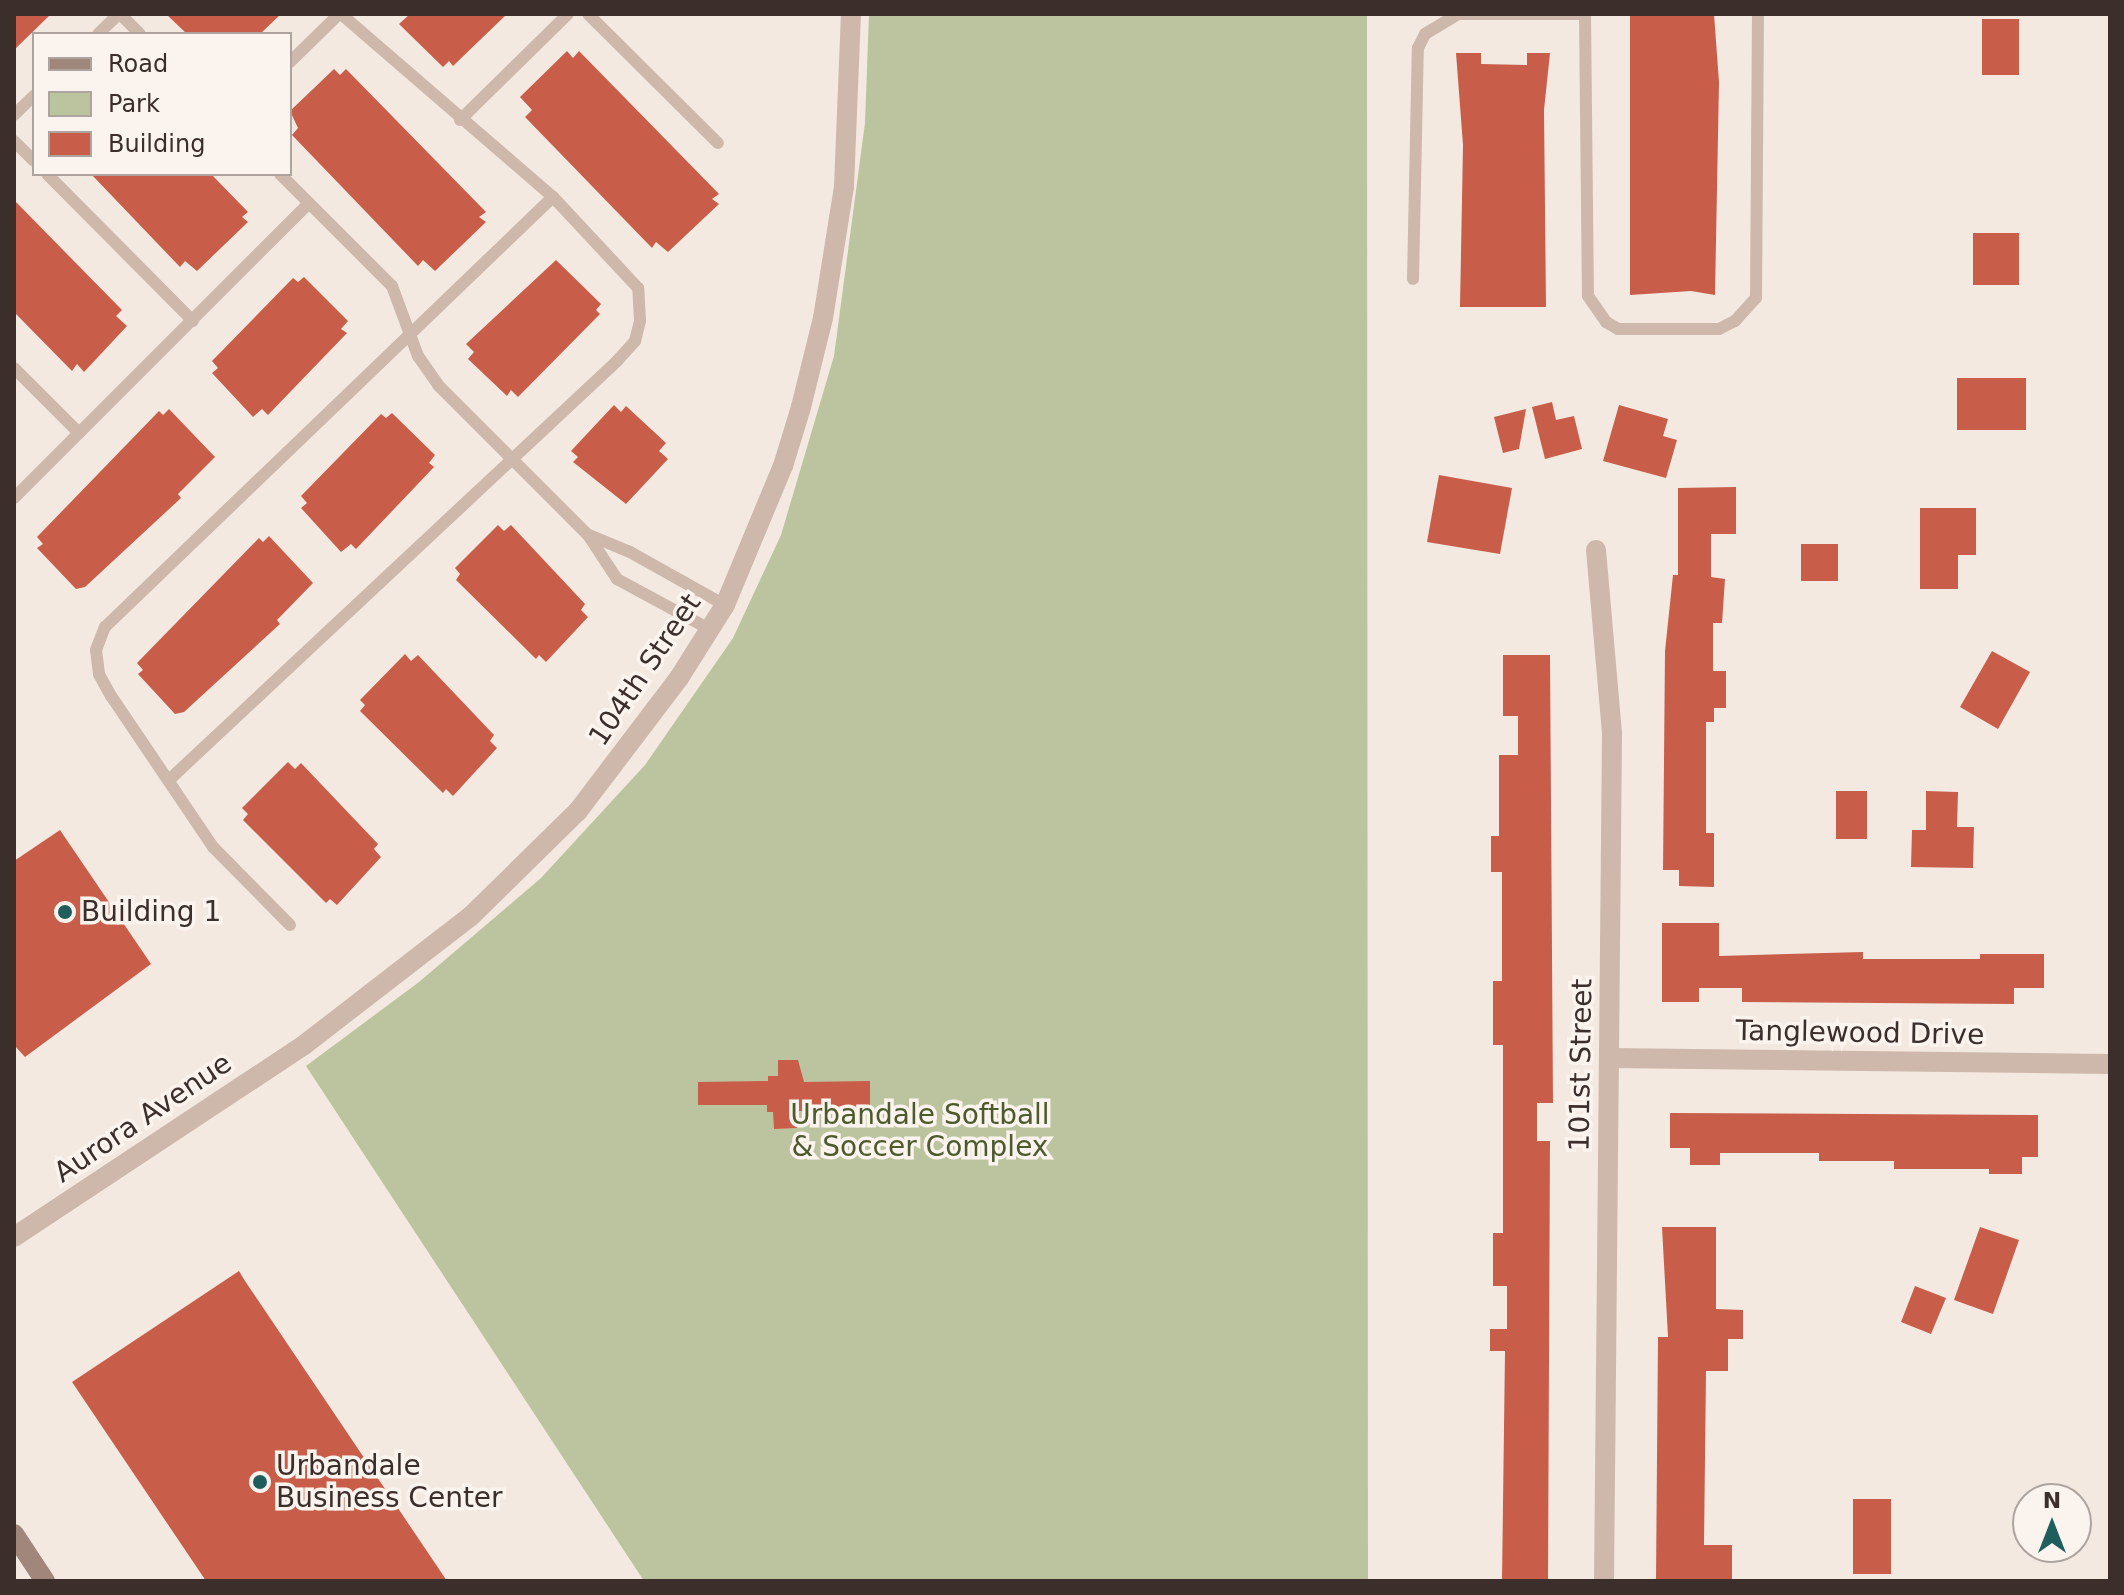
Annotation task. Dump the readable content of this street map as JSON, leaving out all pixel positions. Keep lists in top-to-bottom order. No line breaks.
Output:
{"streets":{"street":["104th Street","Tanglewood Drive","101st Street","Aurora Avenue"]},"crossings":[["104th Street","Aurora Avenue"],["Tanglewood Drive","101st Street"]],"parks":["Urbandale Softball & Soccer Complex"],"places":["Building 1","Urbandale Business Center"],"legend":["Road","Park","Building"],"north":"top"}
